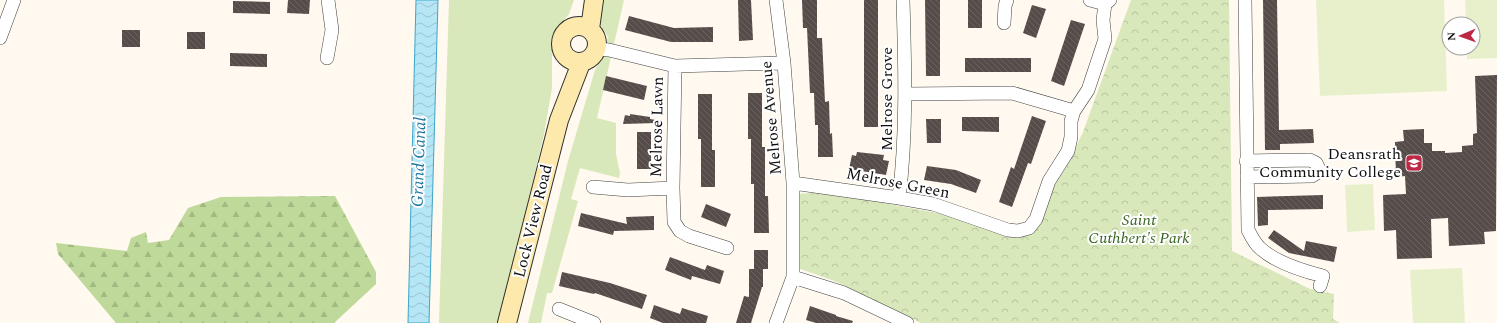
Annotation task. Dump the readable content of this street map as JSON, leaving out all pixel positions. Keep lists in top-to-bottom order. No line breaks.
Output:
{"streets":{"street":["Melrose Grove","Melrose Avenue","Melrose Lawn","Melrose Green","Lock View Road"]},"crossings":[["Melrose Grove","Melrose Green"],["Melrose Avenue","Melrose Green"]],"water":["Grand Canal"],"parks":["Saint Cuthbert's Park"],"places":{"school or university":["Deansrath Community College"]},"north":"left"}
